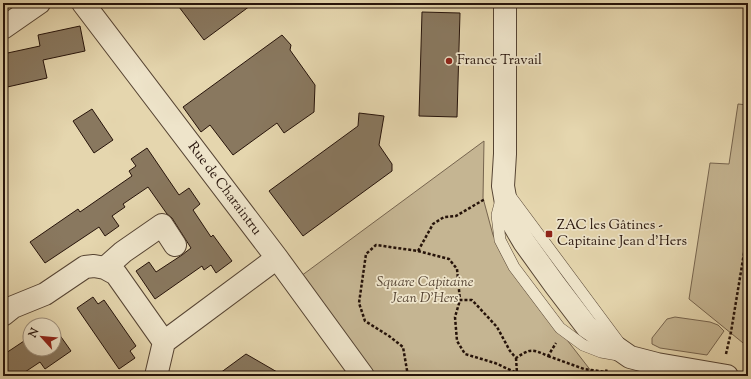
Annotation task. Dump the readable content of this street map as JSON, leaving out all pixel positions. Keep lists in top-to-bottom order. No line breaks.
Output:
{"streets":{"street":["Rue de Charaintru"]},"parks":["Square Capitaine Jean D’Hers"],"places":{"other":["France Travail"],"transit":["ZAC les Gâtines - Capitaine Jean d'Hers"]},"north":"top left"}
